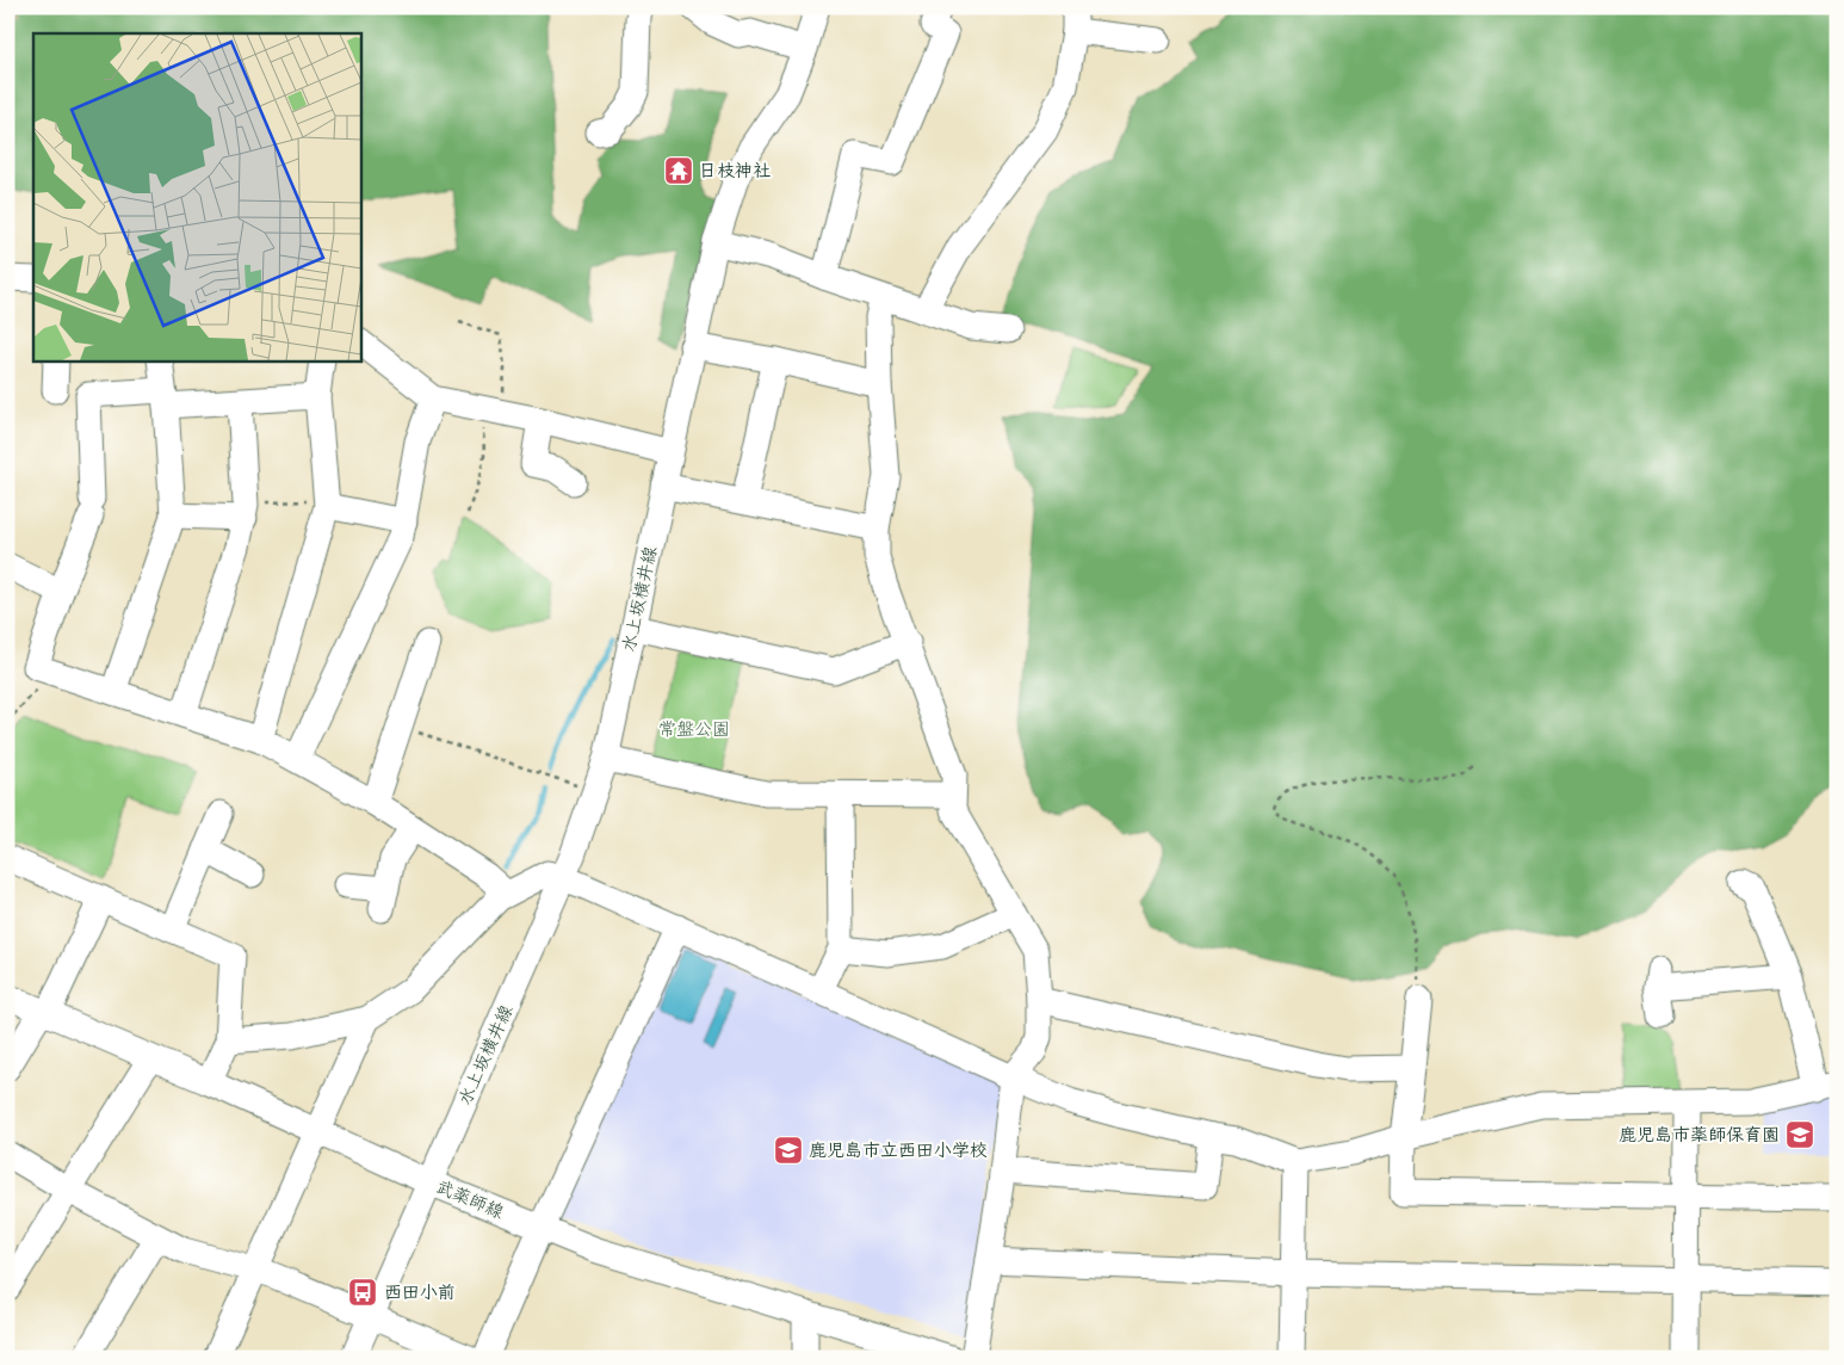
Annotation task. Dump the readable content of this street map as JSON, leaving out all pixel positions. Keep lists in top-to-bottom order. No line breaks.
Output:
{"streets":{"street":["水上坂横井線","武薬師線"]},"crossings":[["水上坂横井線","武薬師線"]],"parks":["常盤公園"],"places":{"temple":["日枝神社"],"school or university":["鹿児島市薬師保育園","鹿児島市立西田小学校"],"bus stop":["西田小前"]}}
